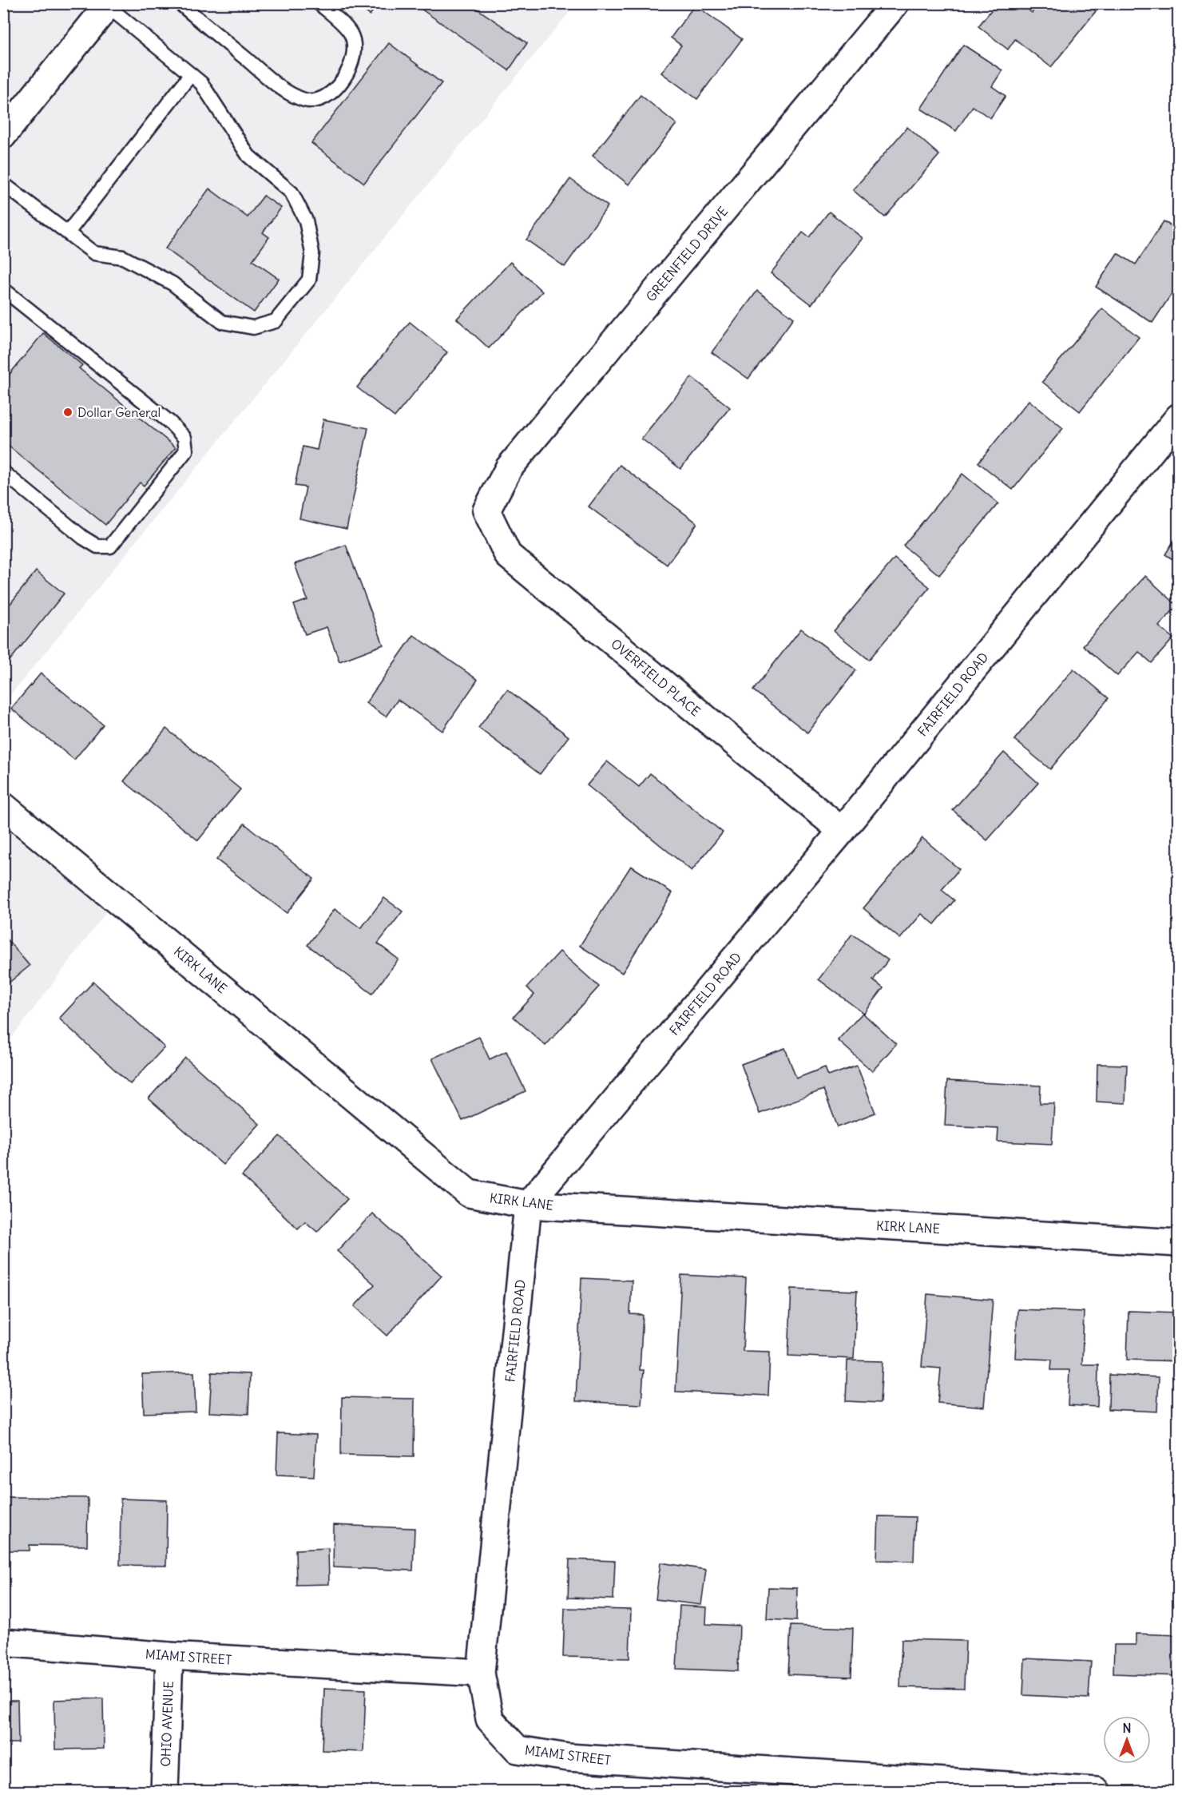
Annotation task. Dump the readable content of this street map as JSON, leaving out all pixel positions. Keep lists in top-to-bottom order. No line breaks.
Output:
{"streets":{"street":["GREENFIELD DRIVE","OVERFIELD PLACE","FAIRFIELD ROAD","KIRK LANE","MIAMI STREET","OHIO AVENUE"]},"crossings":[["GREENFIELD DRIVE","OVERFIELD PLACE"],["OVERFIELD PLACE","FAIRFIELD ROAD"],["FAIRFIELD ROAD","KIRK LANE"],["FAIRFIELD ROAD","MIAMI STREET"],["MIAMI STREET","OHIO AVENUE"]],"places":["Dollar General"],"north":"top"}
